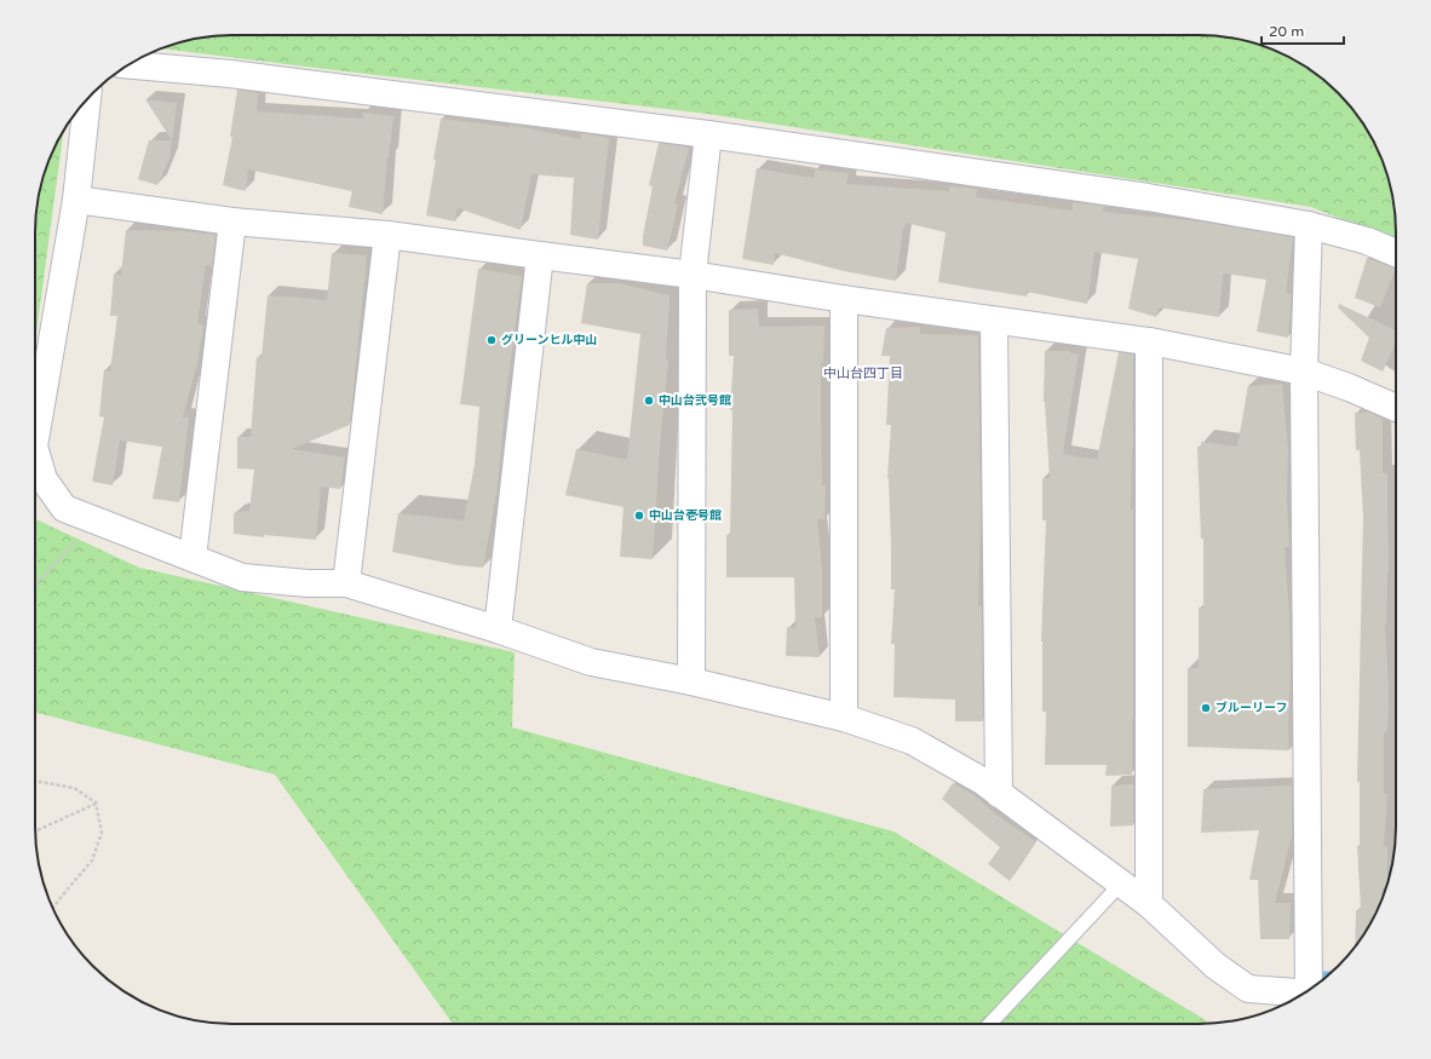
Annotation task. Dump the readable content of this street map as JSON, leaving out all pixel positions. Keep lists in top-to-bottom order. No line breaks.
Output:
{"districts":["中山台四丁目"],"places":["グリーンヒル中山","中山台弐号館","中山台壱号館","ブルーリーフ"],"scale_bar":"20 m"}
